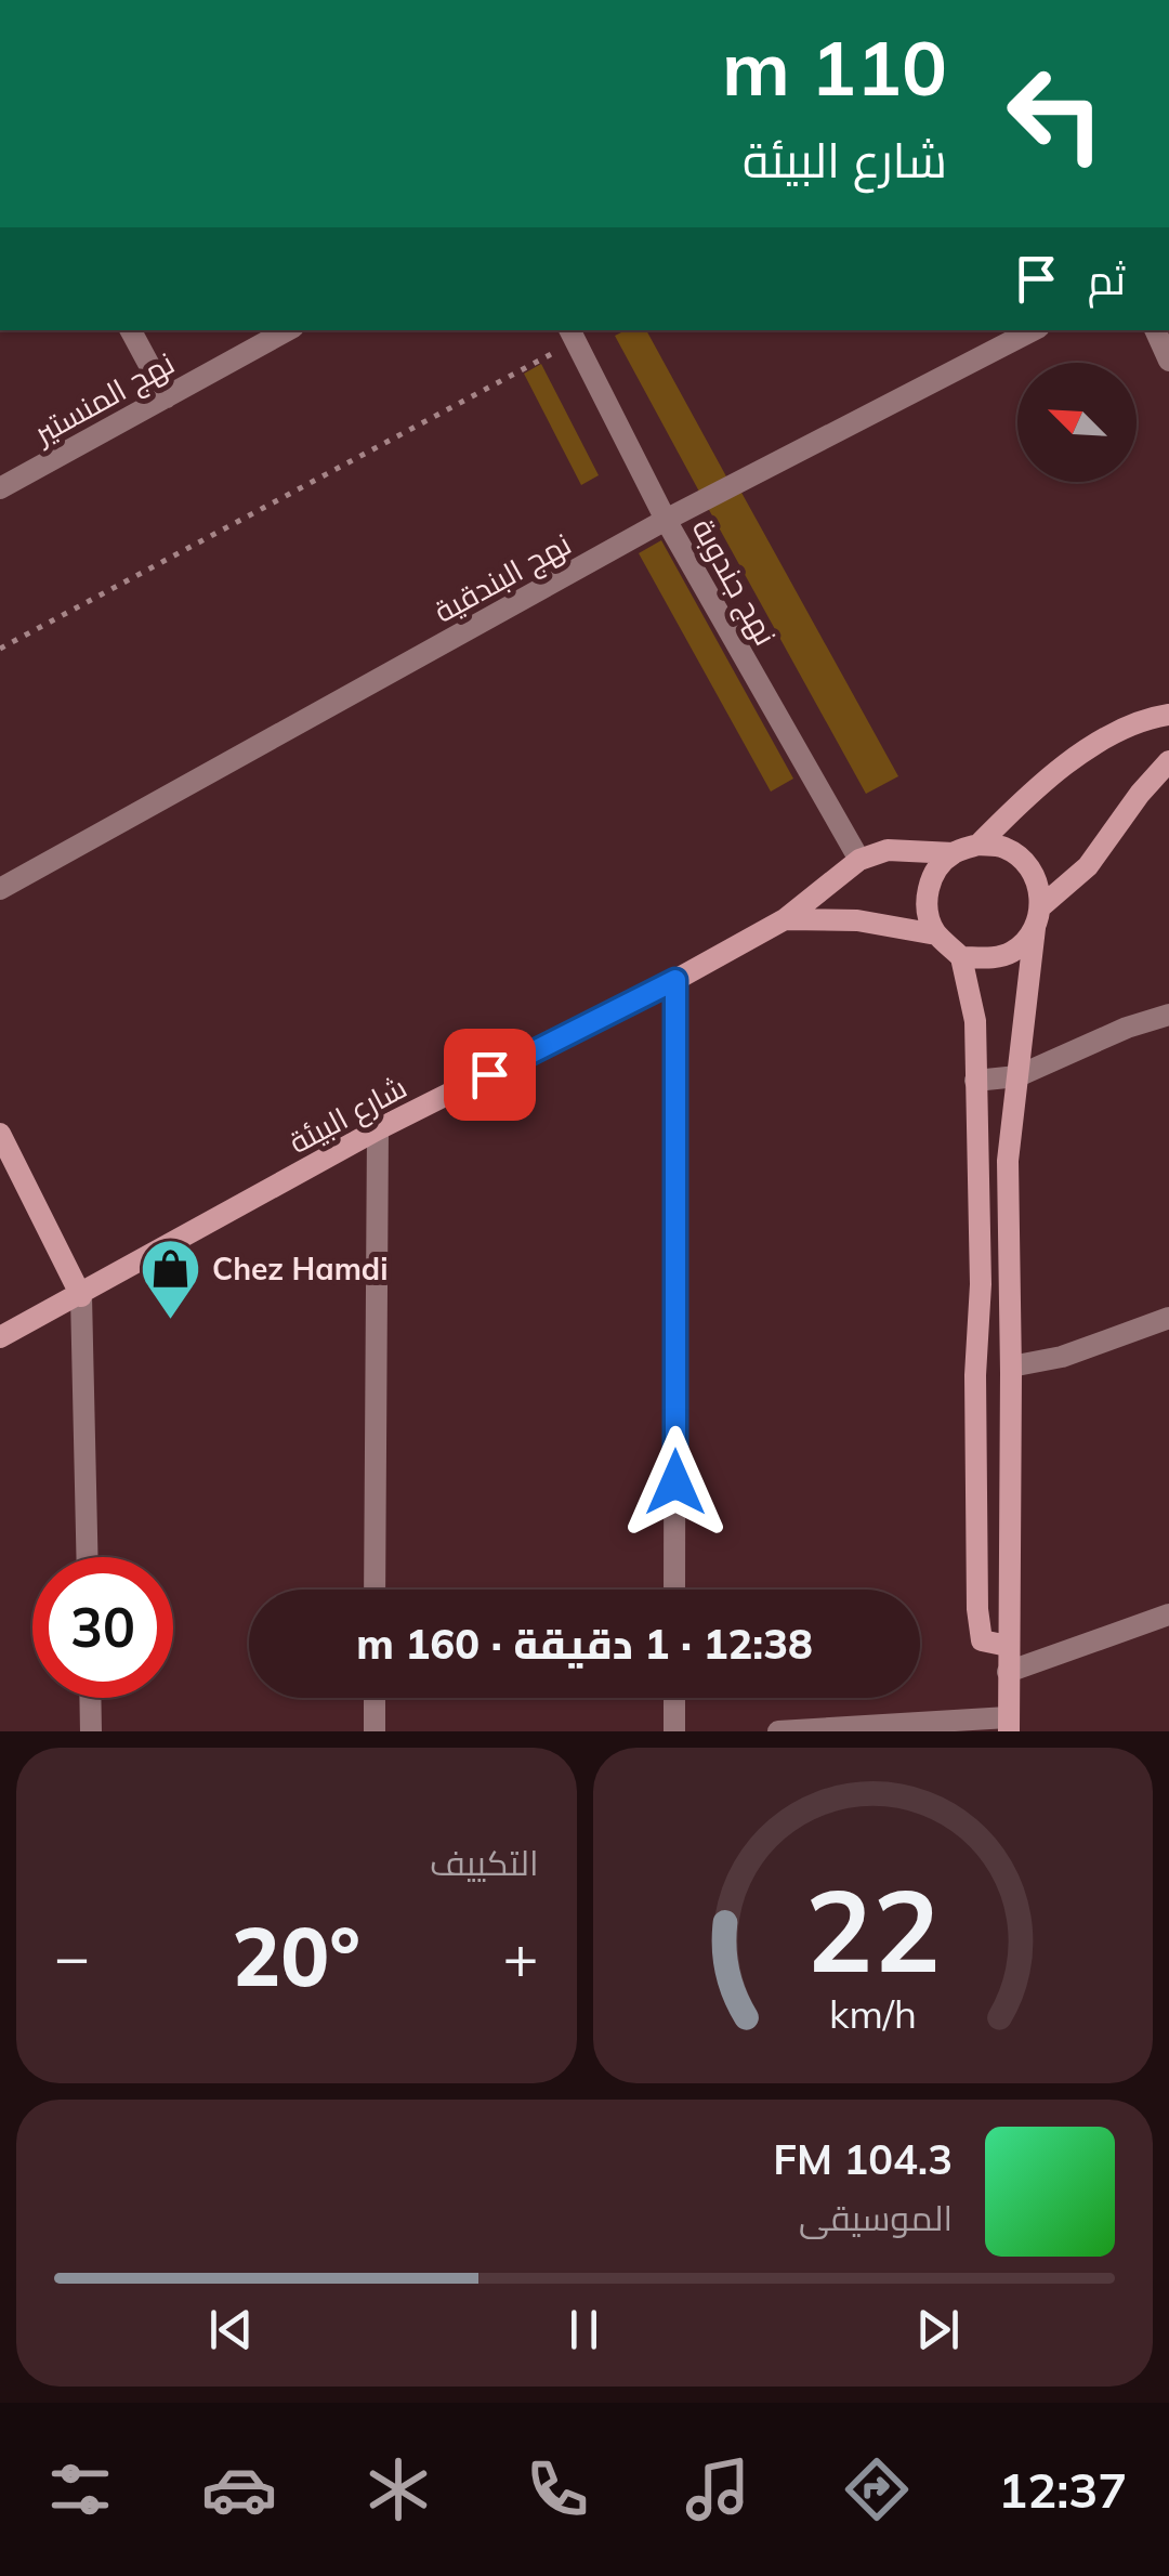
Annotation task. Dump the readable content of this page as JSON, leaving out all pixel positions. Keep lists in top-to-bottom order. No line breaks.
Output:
{"streets":{"street":["نهج المنستير","نهج البندقية","نهج جندوبة","شارع البيئة"]},"crossings":[["نهج البندقية","نهج جندوبة"],["نهج جندوبة","شارع البيئة"]],"places":{"shop":["Chez Hamdi"]},"north":"top left","page":{"turn":["110 m","شارع البيئة"],"then":"ثم","limit":"30","trip":"12:38 · 1 دقيقة · 160 m","tile":"التكييف","heat":["−","20°","+"],"song":["104.3 FM","الموسيقى"],"tabs":"12:37","gauge":["22","km/h"]}}
